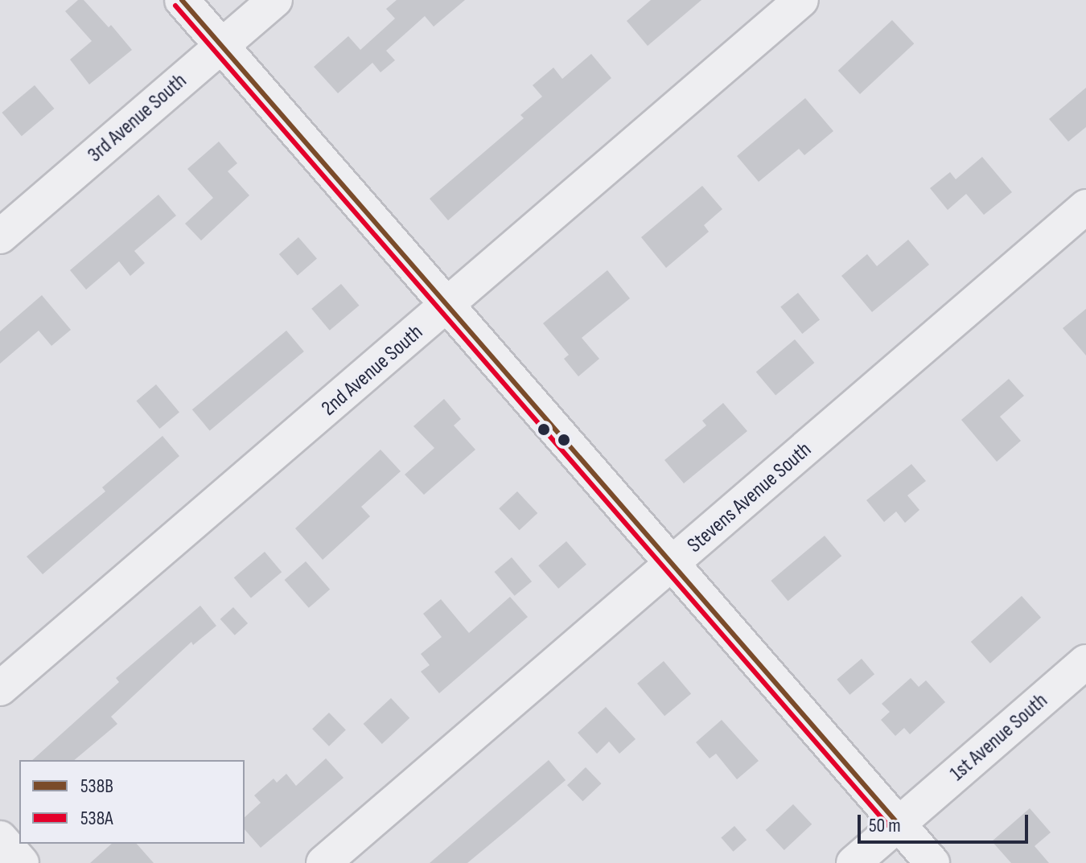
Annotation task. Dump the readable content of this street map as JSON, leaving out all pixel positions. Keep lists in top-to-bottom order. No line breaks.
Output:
{"streets":{"street":["3rd Avenue South","2nd Avenue South","Stevens Avenue South","1st Avenue South"]},"lines":["transit line 538B","transit line 538A"],"legend":["538B","538A"],"scale_bar":"50 m"}
